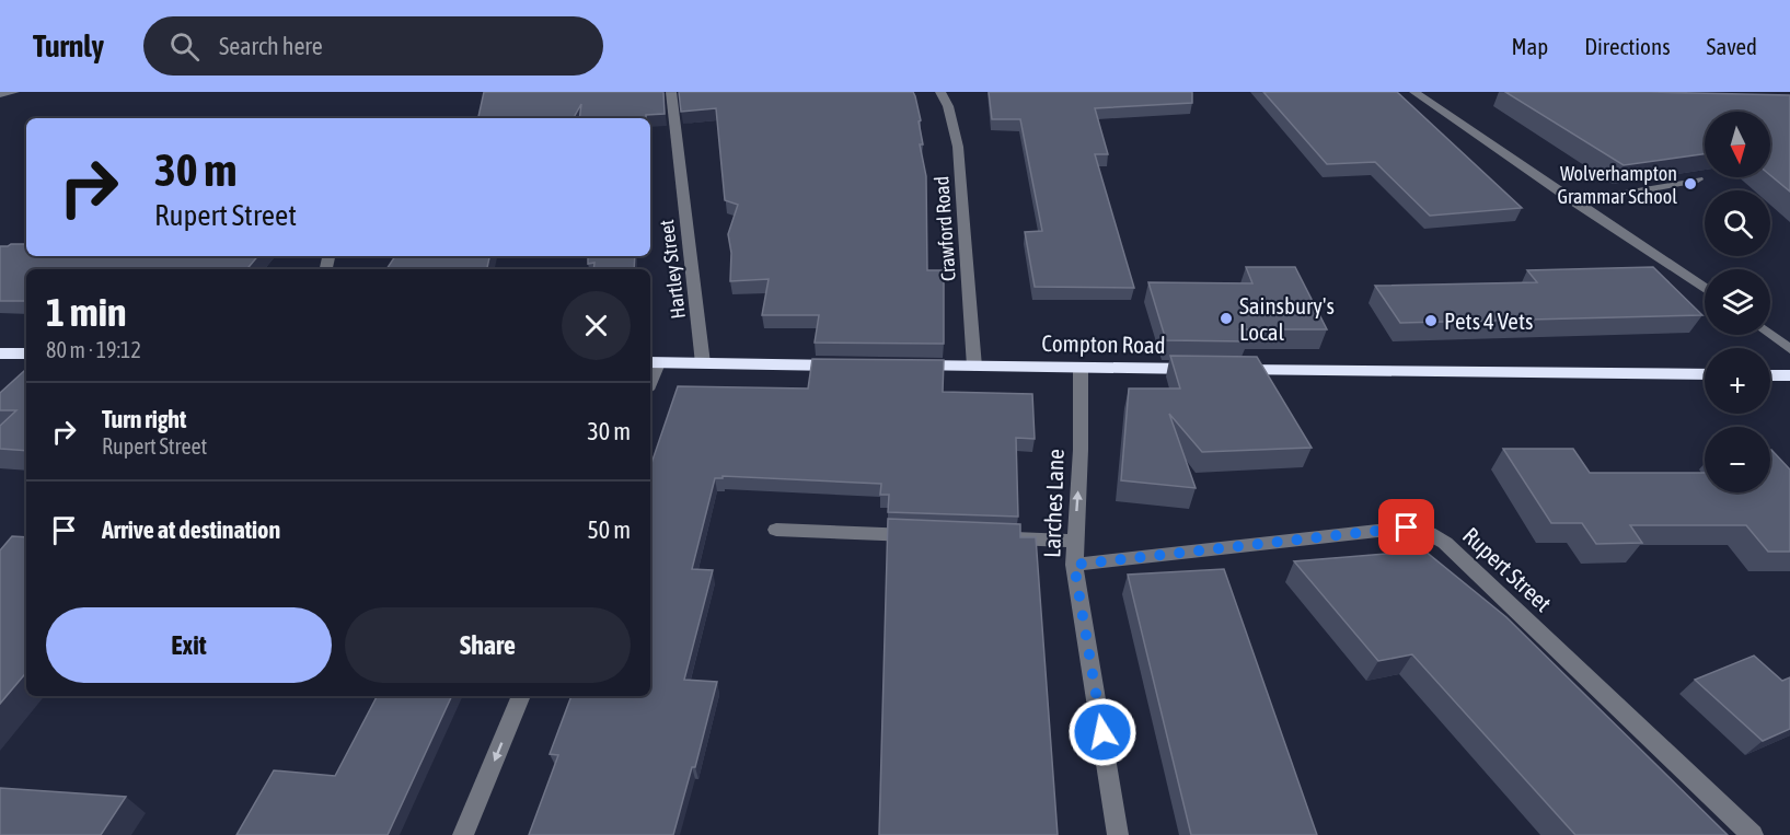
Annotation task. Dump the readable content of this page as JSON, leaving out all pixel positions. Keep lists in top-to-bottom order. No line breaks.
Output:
{"streets":{"highway":["Compton Road"],"street":["Crawford Road","Hartley Street","Larches Lane","Rupert Street"]},"crossings":[["Crawford Road","Compton Road"],["Compton Road","Larches Lane"],["Larches Lane","Rupert Street"]],"one_way":["Larches Lane"],"places":["Wolverhampton Grammar School","Sainsbury's Local","Pets 4 Vets"],"north":"bottom","page":{"header":"Turnly","search":"Search here","nav":["Map","Directions","Saved"],"map_buttons":["+","−"],"turn":["30 m","Rupert Street"],"heading":["1 min","80 m · 19:12"],"list":[{"name":"Turn right","note":"Rupert Street","value":"30 m"},{"name":"Arrive at destination","value":"50 m"}],"buttons":["Exit","Share"]}}
